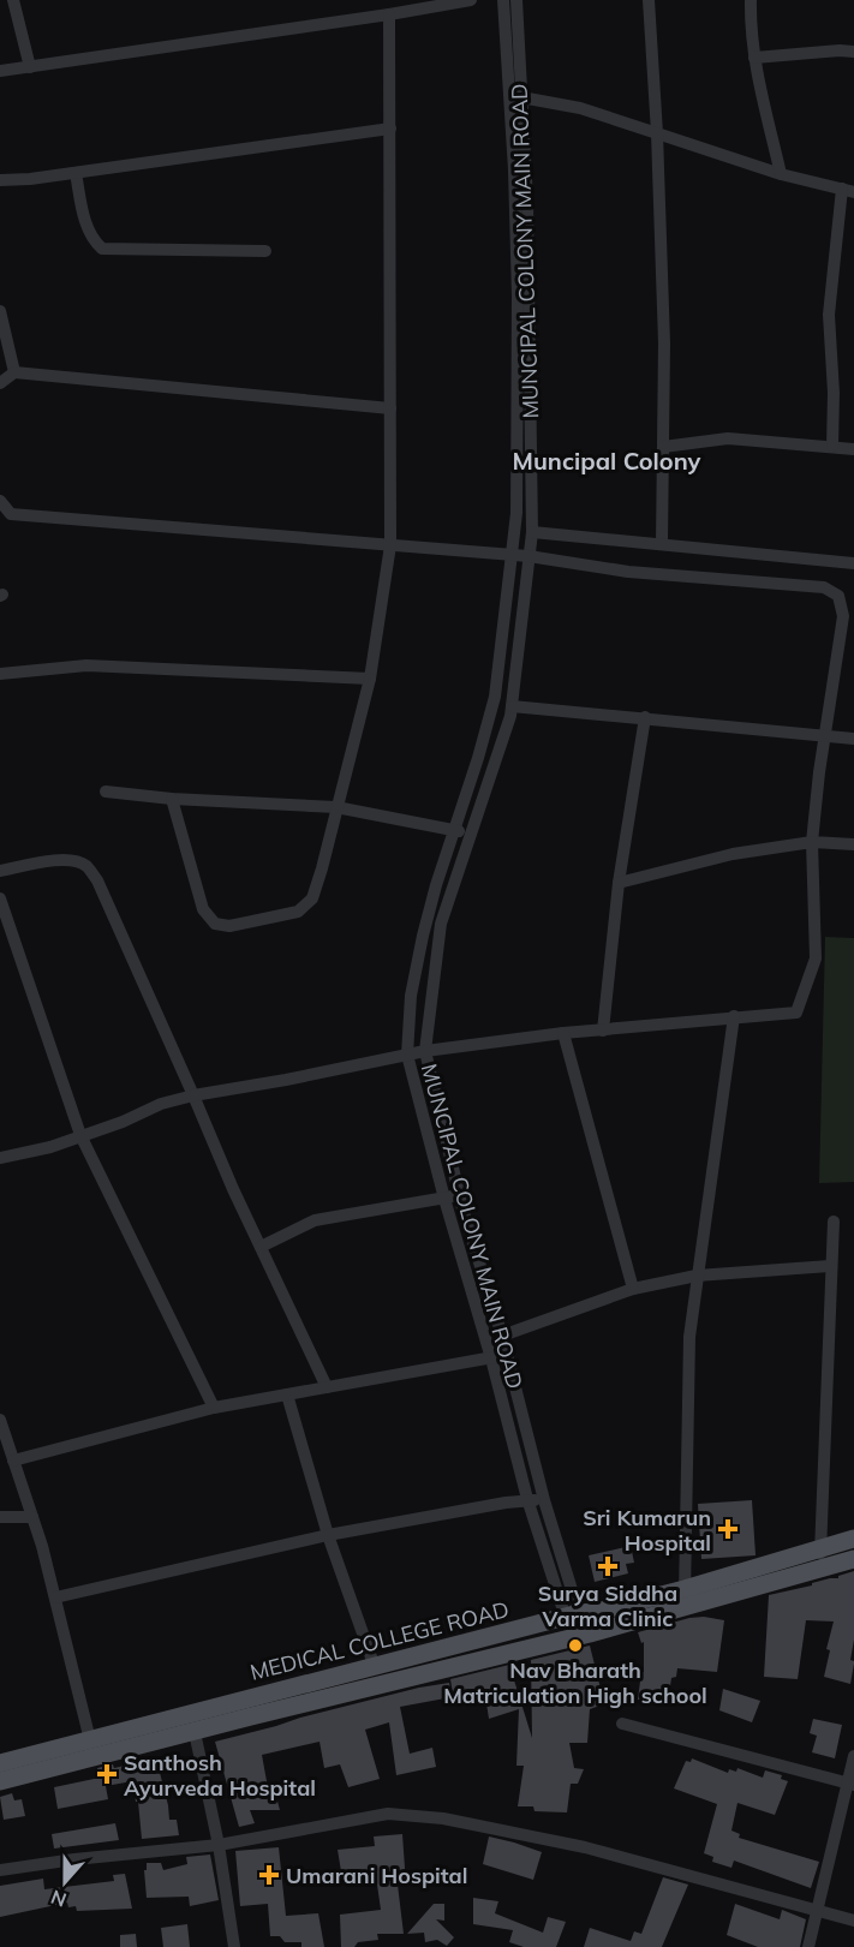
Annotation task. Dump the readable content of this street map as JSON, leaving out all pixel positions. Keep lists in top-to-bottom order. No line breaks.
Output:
{"streets":{"main road":["MEDICAL COLLEGE ROAD"],"street":["MUNCIPAL COLONY MAIN ROAD"]},"crossings":[["MUNCIPAL COLONY MAIN ROAD","MEDICAL COLLEGE ROAD"]],"districts":["Muncipal Colony"],"places":{"health":["Sri Kumarun Hospital","Surya Siddha Varma Clinic","Santhosh Ayurveda Hospital","Umarani Hospital"],"other":["Nav Bharath Matriculation High school"]},"north":"bottom"}
